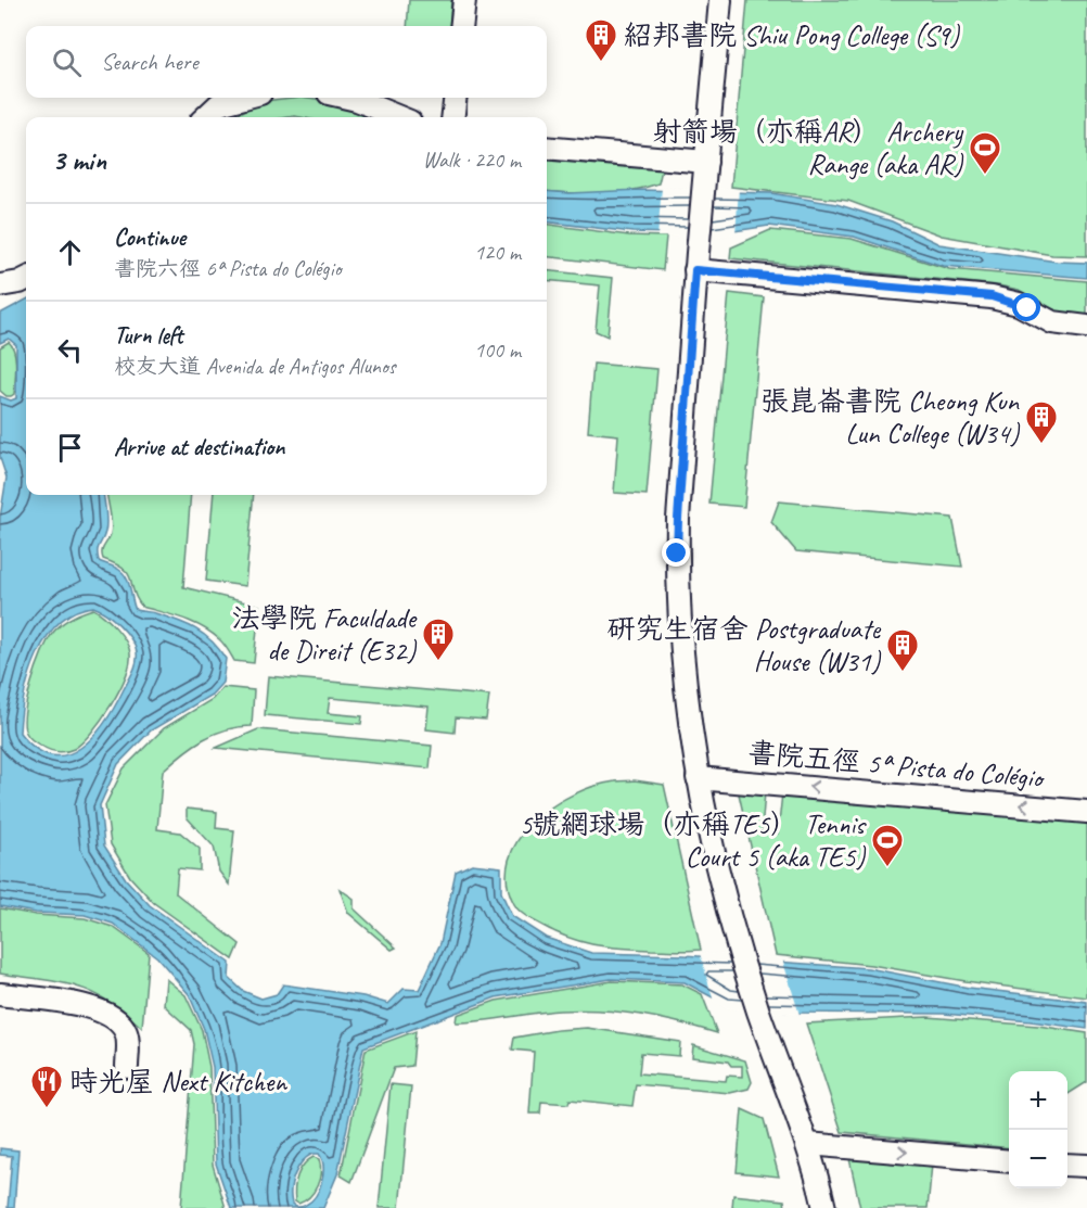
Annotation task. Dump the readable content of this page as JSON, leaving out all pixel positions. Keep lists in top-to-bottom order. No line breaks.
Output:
{"streets":{"street":["書院五徑 5ª Pista do Colégio"]},"one_way":["書院五徑 5ª Pista do Colégio"],"places":{"building":["紹邦書院 Shiu Pong College (S9)","張崑崙書院 Cheong Kun Lun College (W34)","法學院 Faculdade de Direit (E32)","研究生宿舍 Postgraduate House (W31)"],"sports":["射箭場（亦稱AR） Archery Range (aka AR)","5號網球場（亦稱TE5） Tennis Court 5 (aka TE5)"],"restaurant":["時光屋 Next Kitchen"]},"page":{"search":"Search here","heading":["3 min","Walk · 220 m"],"list":[["Continue","書院六徑 6ª Pista do Colégio","120 m"],["Turn left","校友大道 Avenida de Antigos Alunos","100 m"],"Arrive at destination"],"map_buttons":["+","−"]}}
